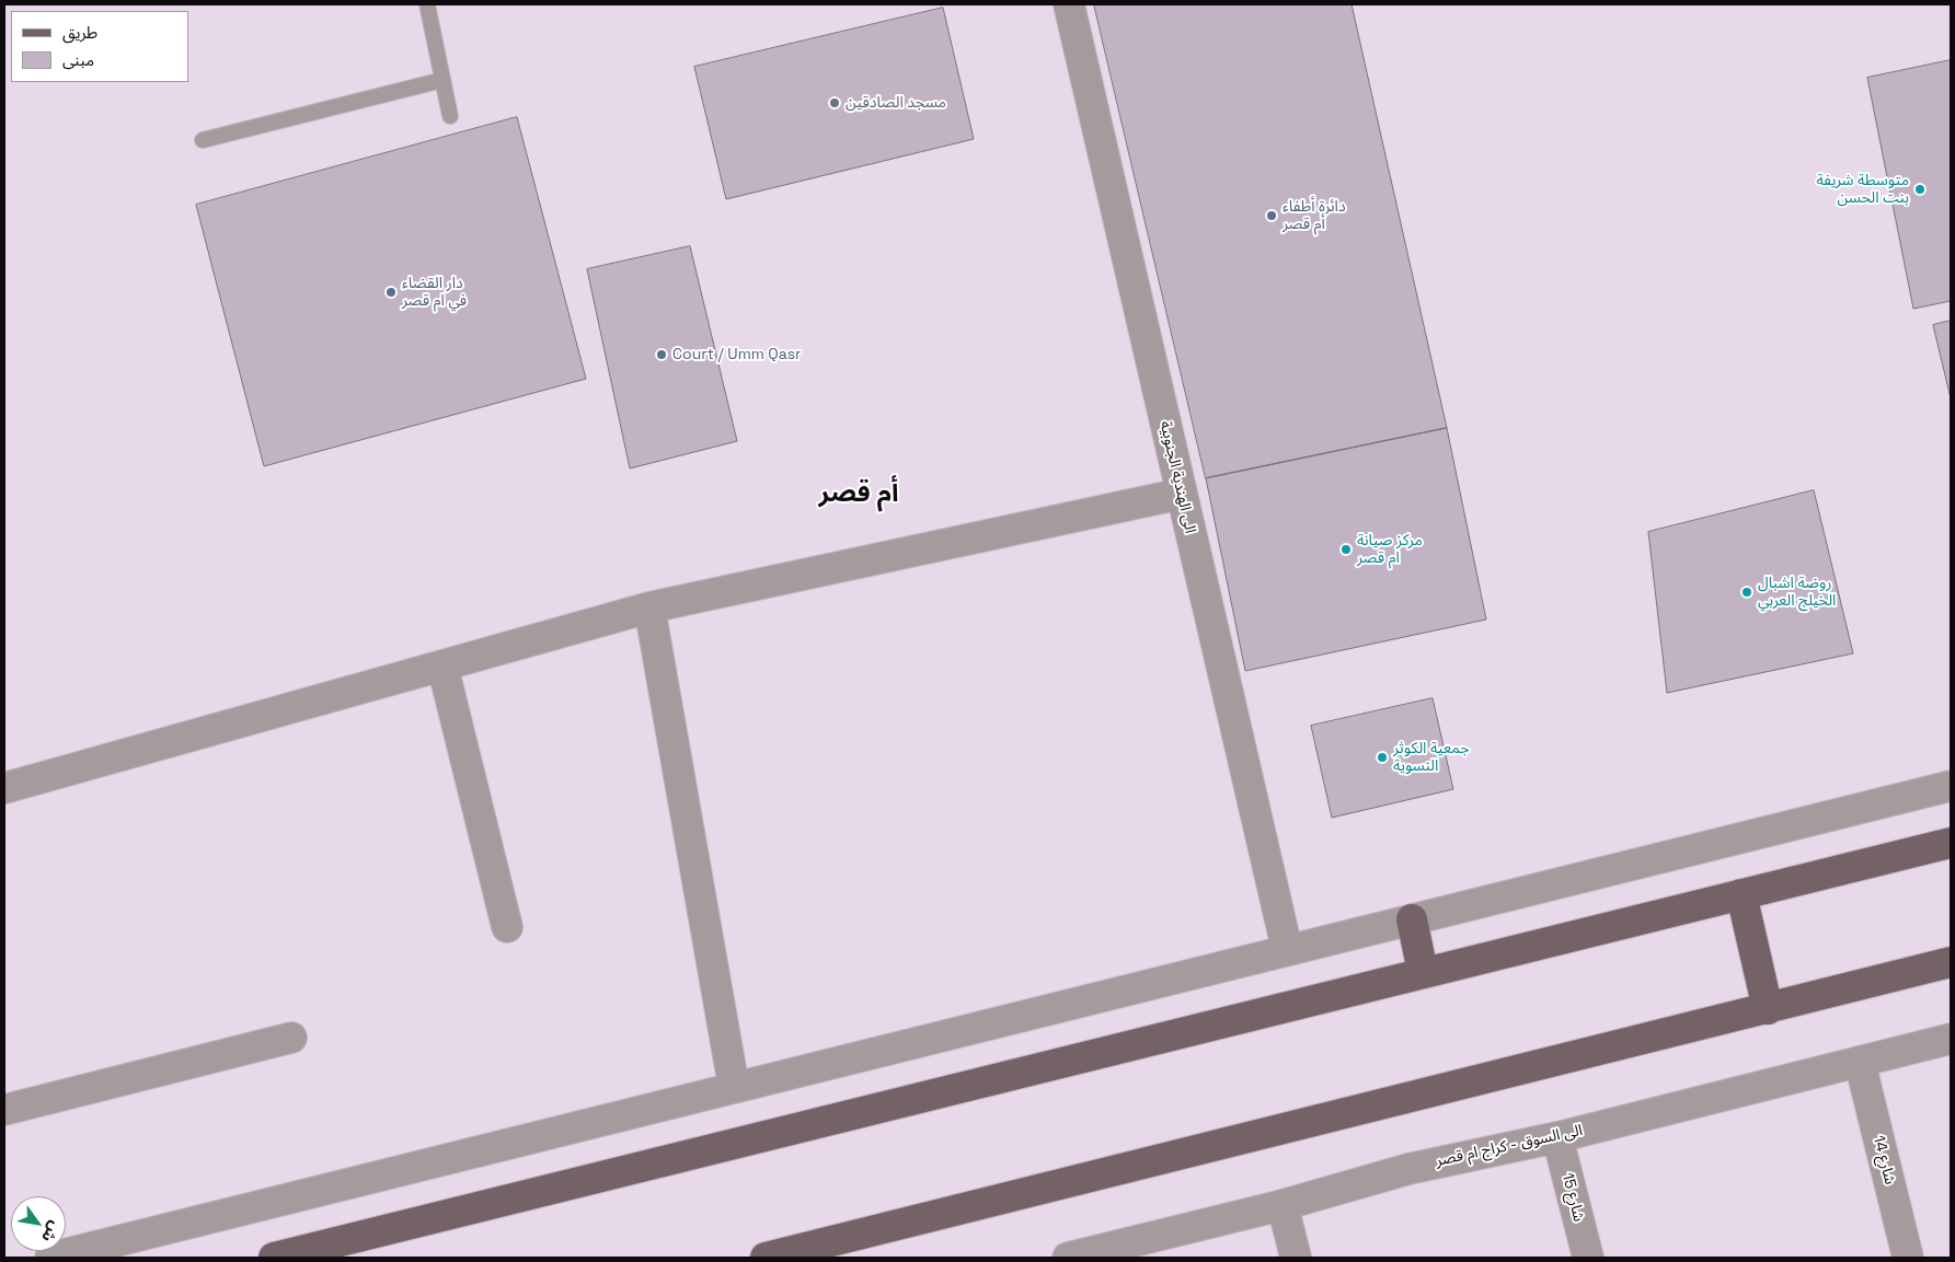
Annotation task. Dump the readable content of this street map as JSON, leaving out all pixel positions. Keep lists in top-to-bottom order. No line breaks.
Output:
{"streets":{"street":["الى الهندية الجنوبية","الى السوق - كراج ام قصر","شارع 14","شارع 15"]},"crossings":[["الى السوق - كراج ام قصر","شارع 14"],["الى السوق - كراج ام قصر","شارع 15"]],"districts":["أم قصر"],"places":["مسجد الصادقين","متوسطة شريفة بنت الحسن","دائرة أطفاء أم قصر","دار القضاء في ام قصر","Court / Umm Qasr","مركز صيانة ام قصر","روضة اشبال الخيلج العربي","جمعية الكوثر النسوية"],"legend":["طريق","مبنى"],"north":"bottom right"}
